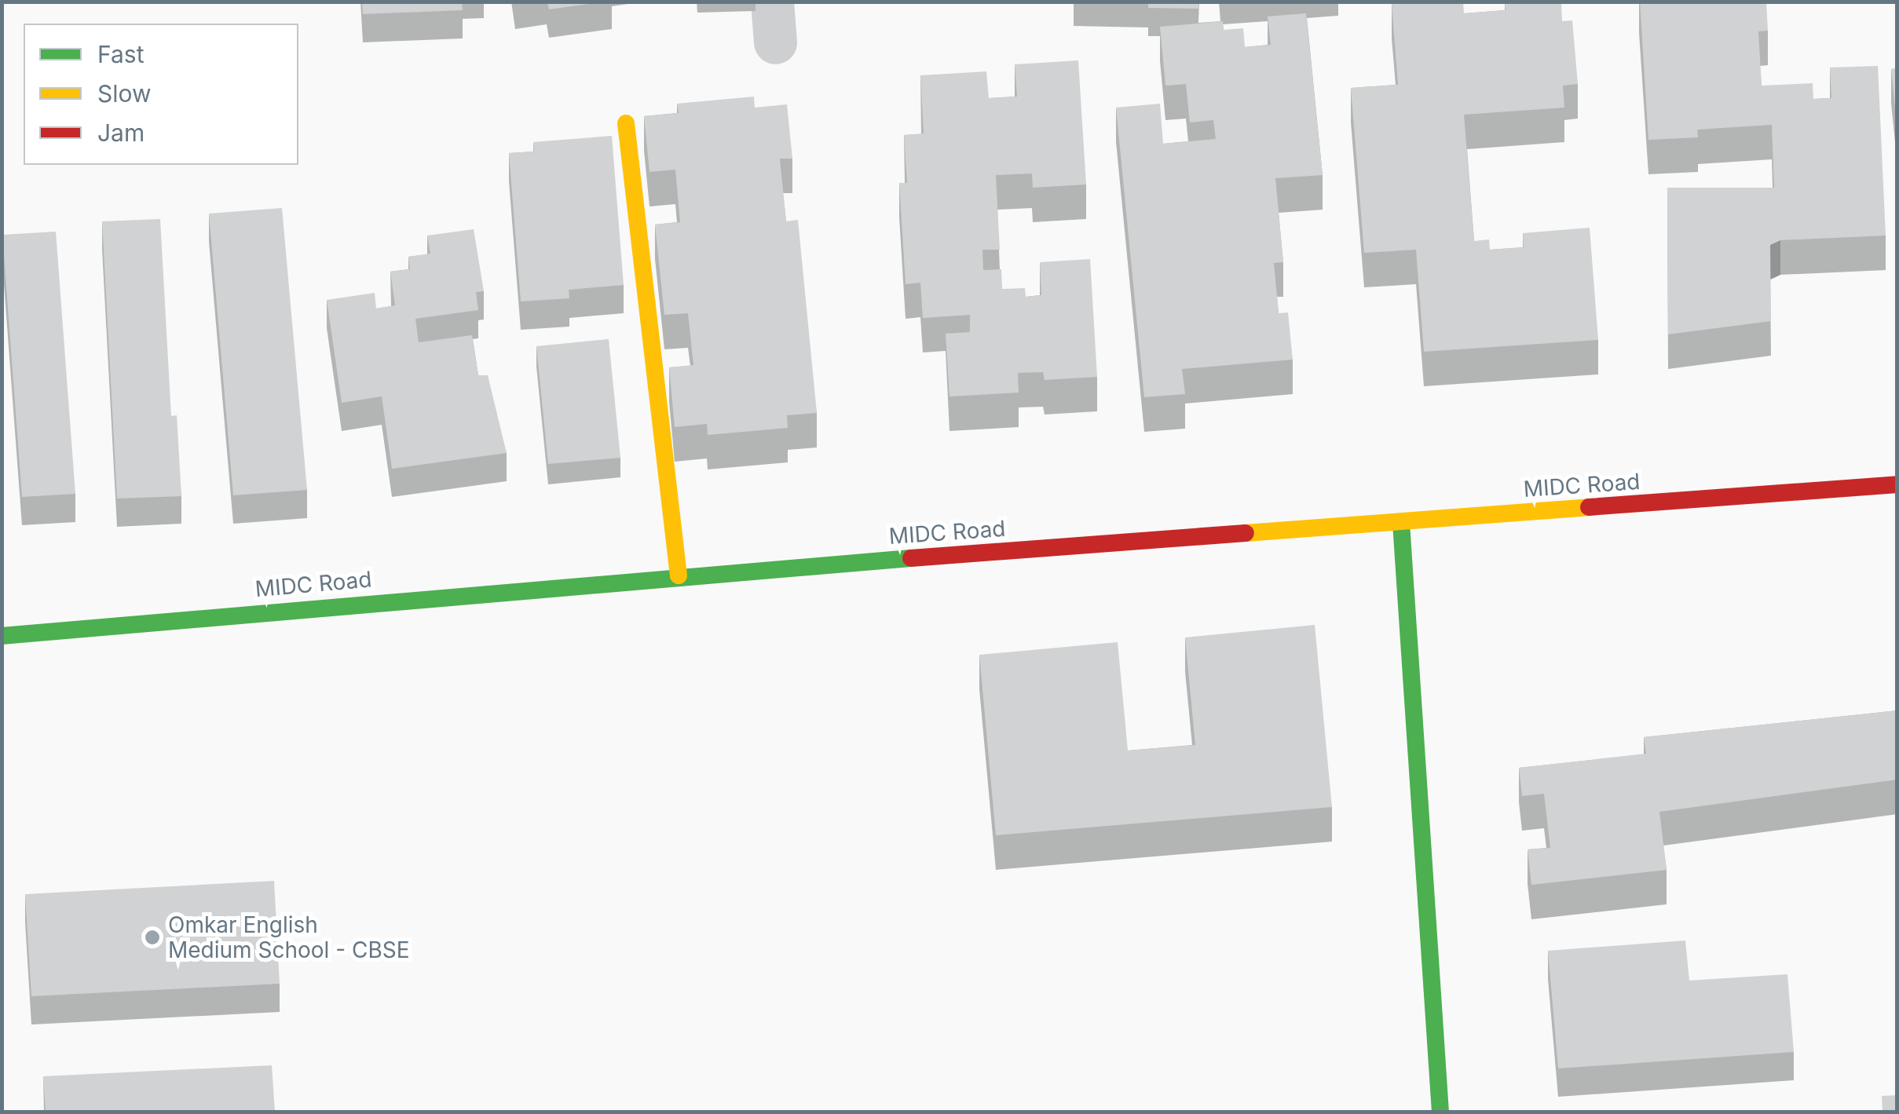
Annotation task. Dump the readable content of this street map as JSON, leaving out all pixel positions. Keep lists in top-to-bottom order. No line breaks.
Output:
{"streets":{"street":["MIDC Road"]},"places":["Omkar English Medium School - CBSE"],"legend":["Fast","Slow","Jam"]}
